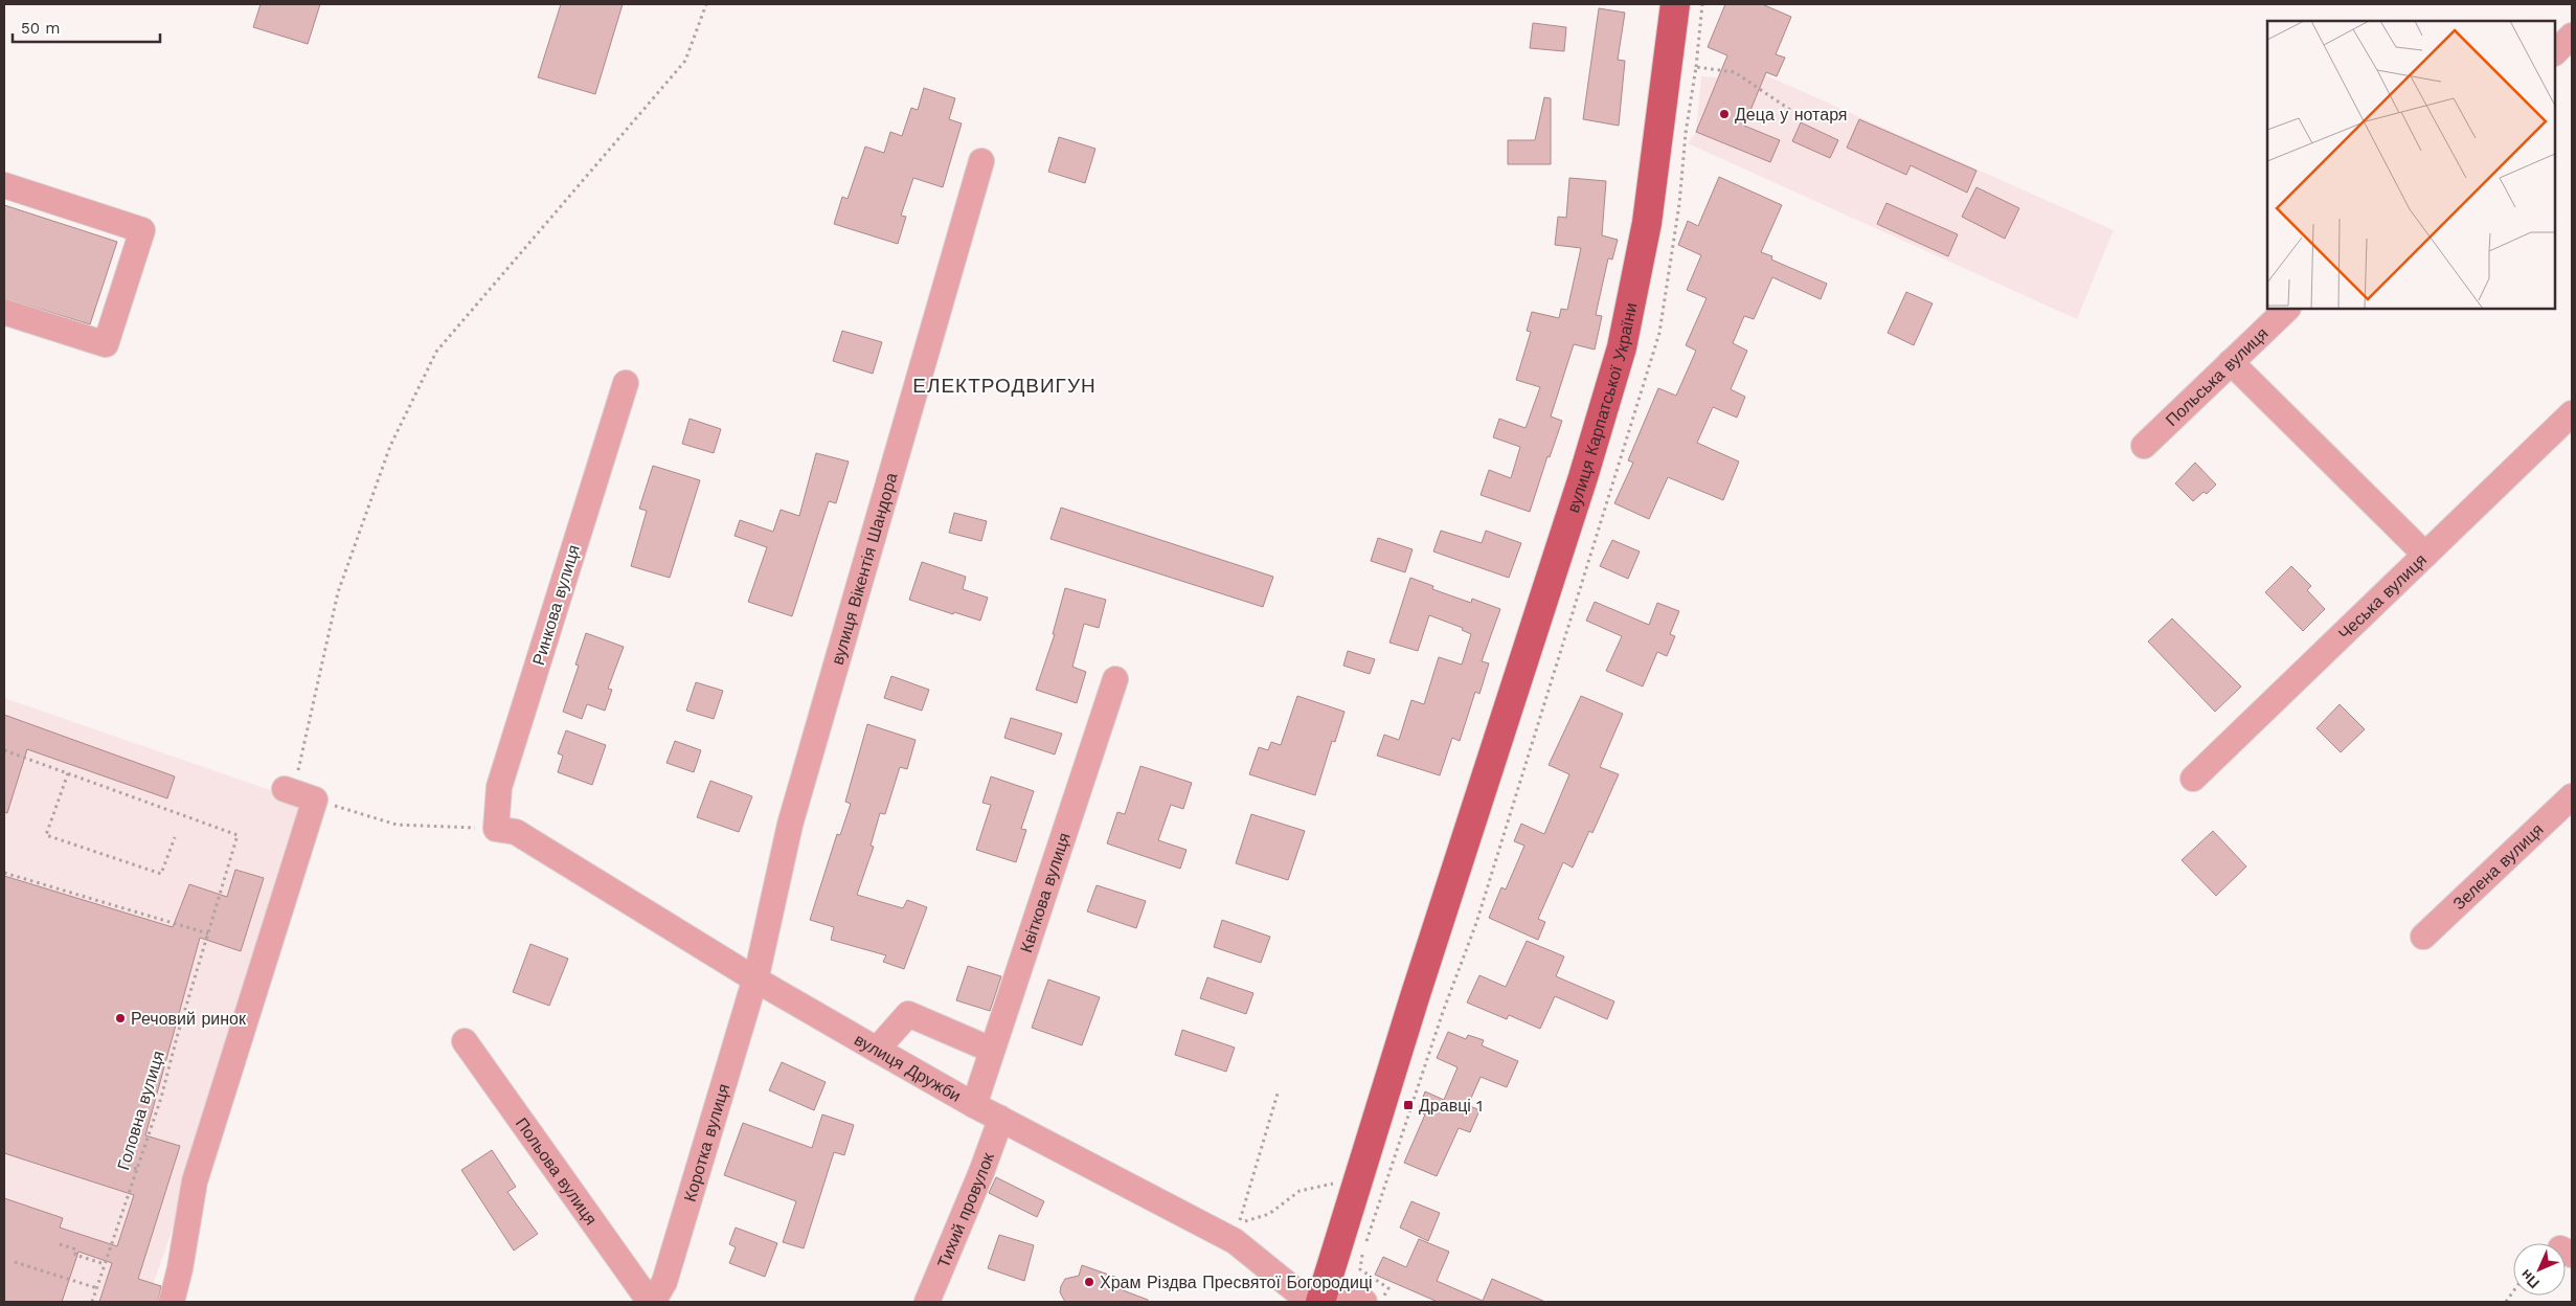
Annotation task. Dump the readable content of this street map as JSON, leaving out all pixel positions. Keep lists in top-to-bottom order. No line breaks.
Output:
{"streets":{"main road":["вулиця Карпатської України"],"street":["Польська вулиця","вулиця Вікентія Шандора","Чеська вулиця","Ринкова вулиця","Зелена вулиця","Квіткова вулиця","вулиця Дружби","Коротка вулиця","Польова вулиця","Тихий провулок"],"path":["Головна вулиця"]},"crossings":[["вулиця Карпатської України","вулиця Дружби"],["вулиця Вікентія Шандора","вулиця Дружби"],["вулиця Вікентія Шандора","Коротка вулиця"],["Ринкова вулиця","вулиця Дружби"],["Квіткова вулиця","вулиця Дружби"],["вулиця Дружби","Коротка вулиця"],["вулиця Дружби","Тихий провулок"],["Коротка вулиця","Польова вулиця"]],"districts":["ЕЛЕКТРОДВИГУН"],"places":{"other":["Деца у нотаря","Речовий ринок","Храм Різдва Пресвятої Богородиці"],"transit":["Дравці 1"]},"scale_bar":"50 m","north":"bottom left"}
